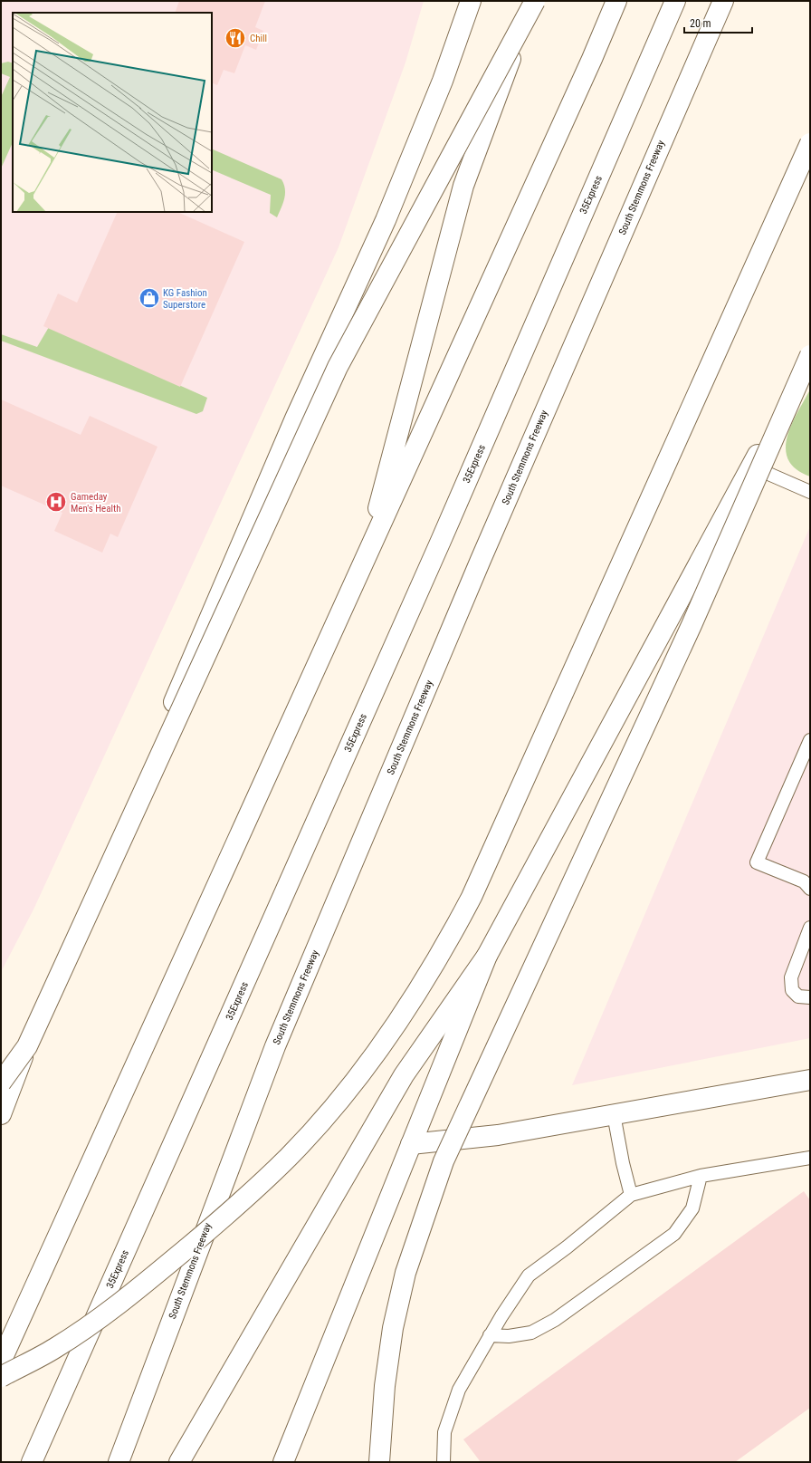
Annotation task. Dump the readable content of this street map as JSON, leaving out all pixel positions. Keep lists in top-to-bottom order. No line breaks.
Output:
{"streets":{"main road":["South Stemmons Freeway","35Express"]},"places":{"restaurant":["Chill"],"shop":["KG Fashion Superstore"],"hospital":["Gameday Men's Health"]},"scale_bar":"20 m"}
